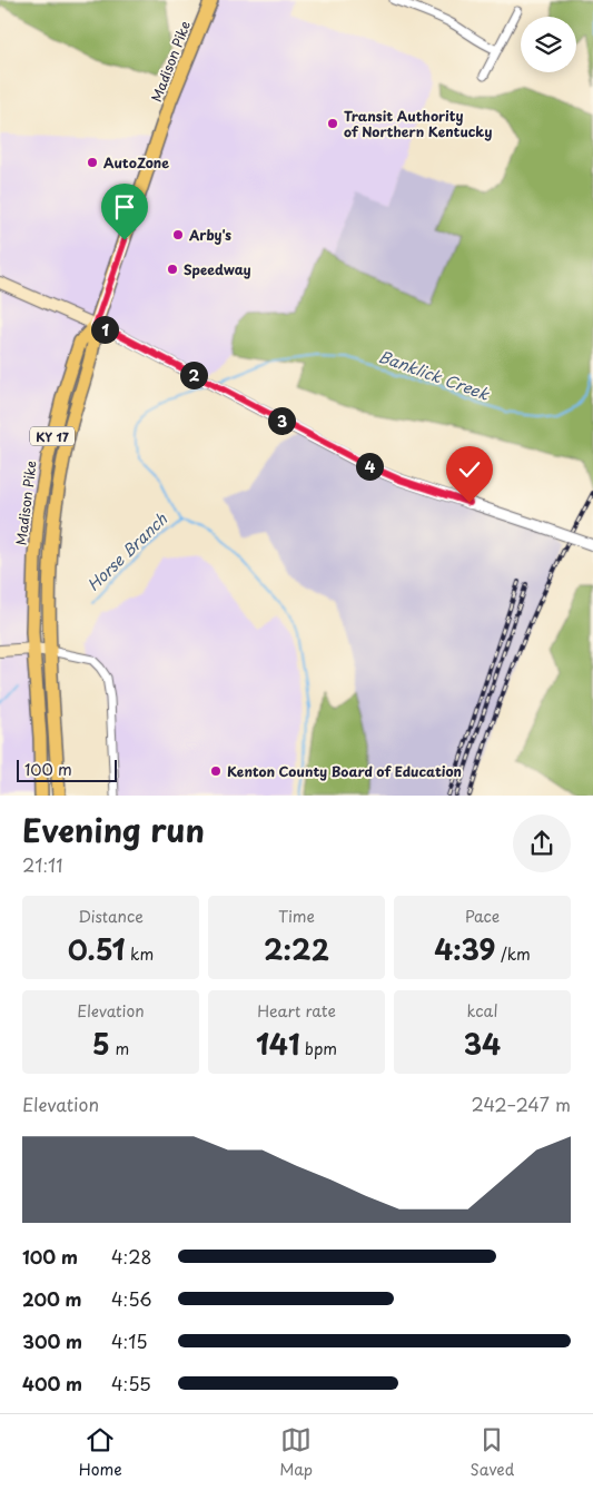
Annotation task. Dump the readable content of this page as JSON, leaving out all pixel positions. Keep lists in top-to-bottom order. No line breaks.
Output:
{"streets":{"main road":["Madison Pike","KY 17"]},"water":["Banklick Creek","Horse Branch"],"places":["Transit Authority of Northern Kentucky","AutoZone","Arby's","Speedway","Kenton County Board of Education"],"scale_bar":"100 m","page":{"pins":["1","2","3","4"],"scale":"100 m","heading":["Evening run","21:11"],"stats":[["Distance","0.51 km"],["Time","2:22"],["Pace","4:39 /km"],["Elevation","5 m"],["Heart rate","141 bpm"],["kcal","34"]],"chart":["Elevation","242–247 m"],"list":[{"name":"100 m","note":"4:28"},{"name":"200 m","note":"4:56"},{"name":"300 m","note":"4:15"},{"name":"400 m","note":"4:55"}],"tabs":["Home","Map","Saved"]}}
